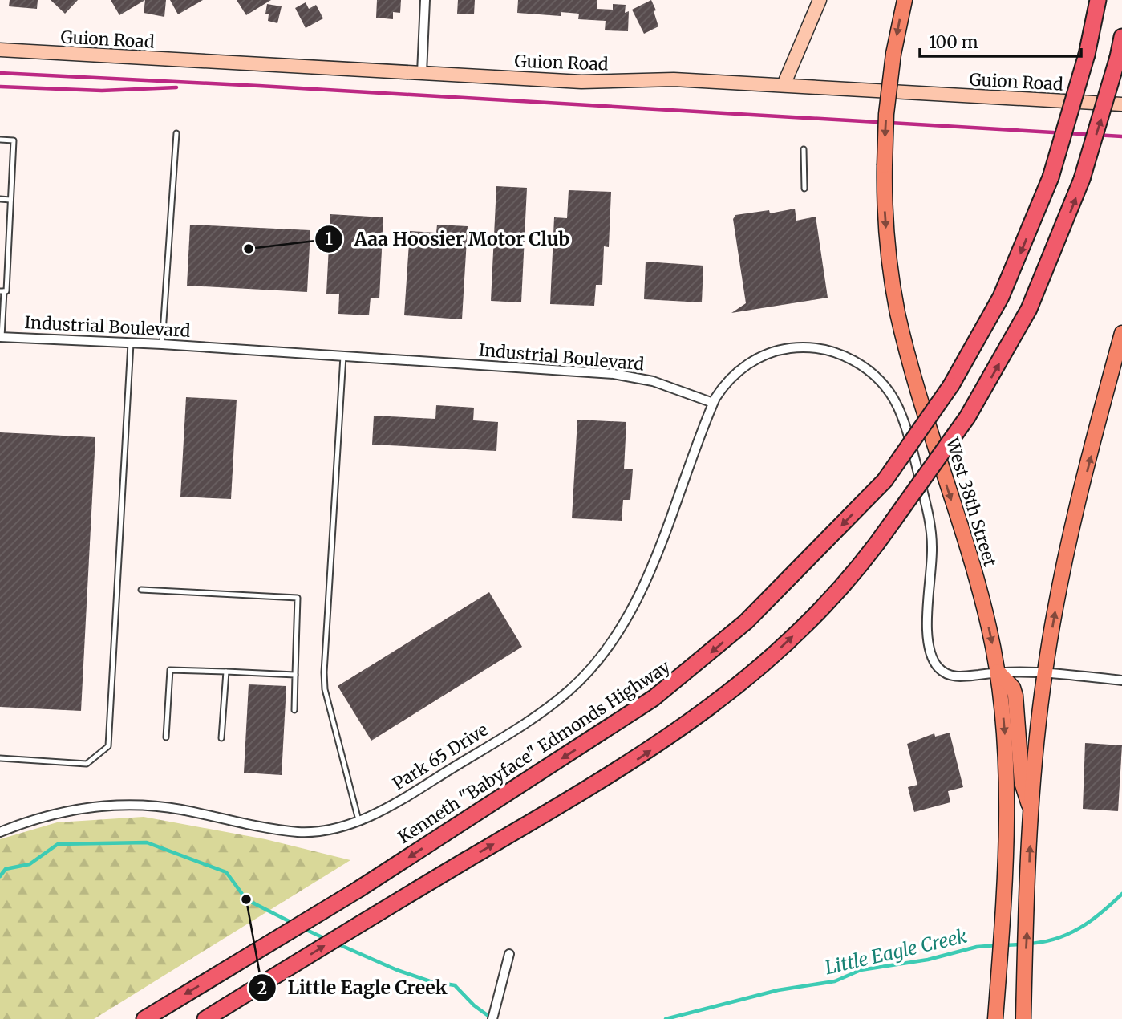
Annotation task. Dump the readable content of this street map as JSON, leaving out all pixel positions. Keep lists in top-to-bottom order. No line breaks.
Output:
{"streets":{"highway":["Kenneth \"Babyface\" Edmonds Highway"],"main road":["West 38th Street"],"street":["Guion Road","Industrial Boulevard","Park 65 Drive"]},"crossings":[["Industrial Boulevard","Park 65 Drive"]],"water":["Little Eagle Creek"],"places":["Aaa Hoosier Motor Club","Little Eagle Creek"],"scale_bar":"100 m"}
